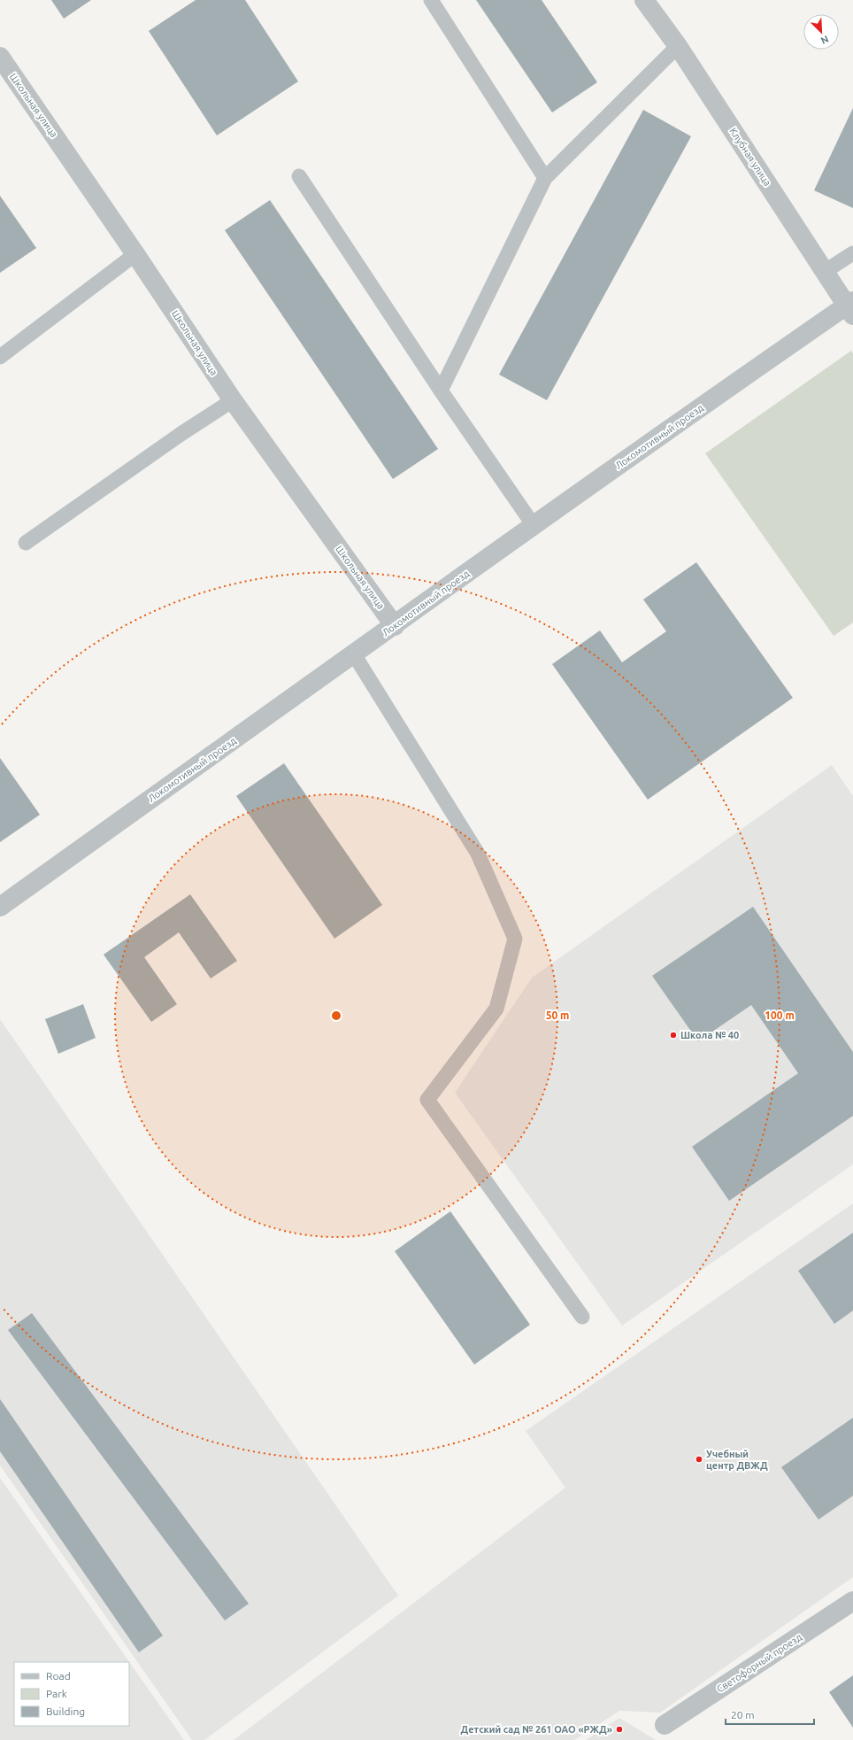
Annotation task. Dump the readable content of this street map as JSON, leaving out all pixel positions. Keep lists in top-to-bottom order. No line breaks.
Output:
{"streets":{"street":["Школьная улица","Клубная улица","Локомотивный проезд","Светофорный проезд"]},"crossings":[["Школьная улица","Локомотивный проезд"],["Клубная улица","Локомотивный проезд"]],"places":["Школа № 40","Учебный центр ДВЖД","Детский сад № 261 ОАО «РЖД»"],"legend":["Road","Park","Building"],"scale_bar":"20 m","north":"bottom right","rings":["50 m","100 m"]}
